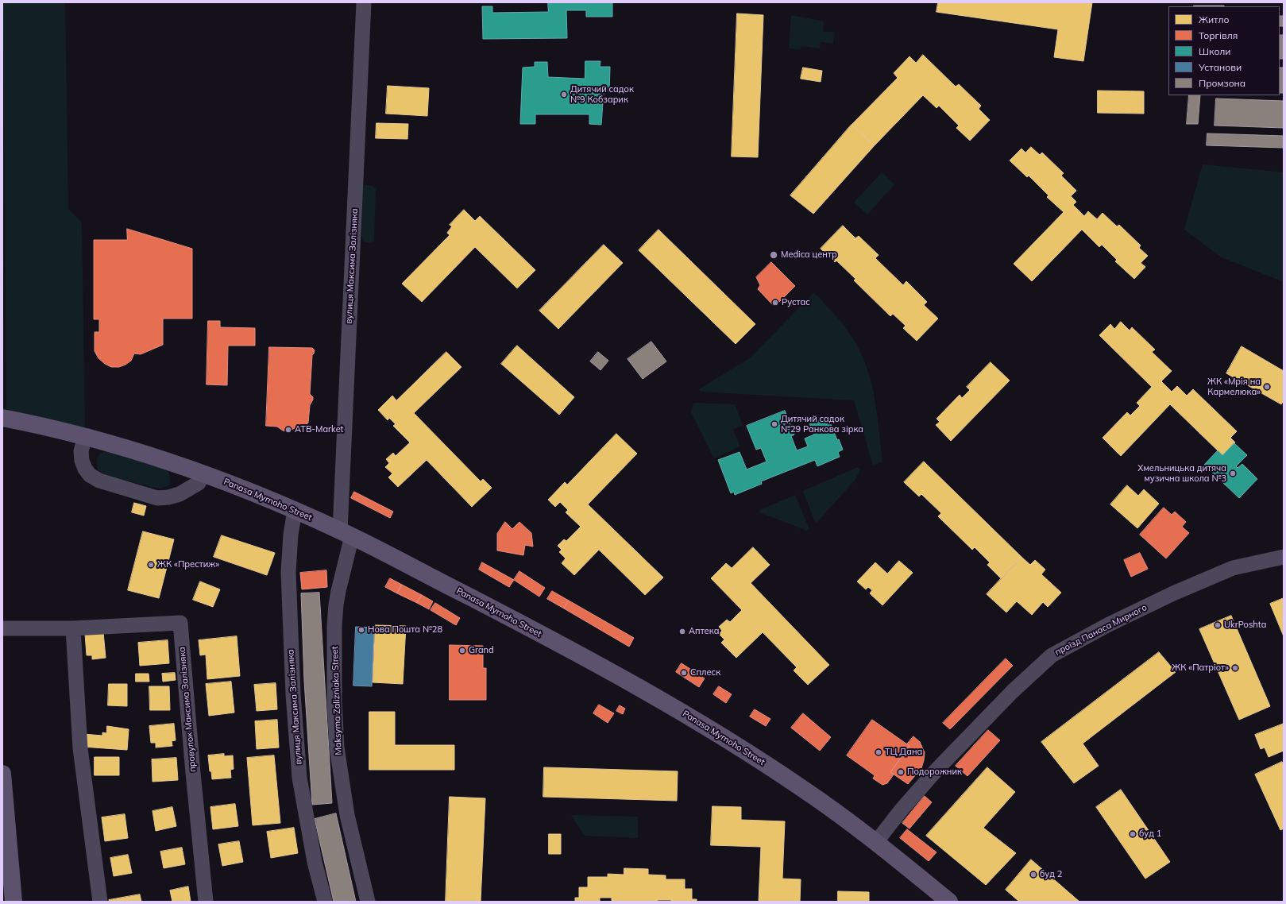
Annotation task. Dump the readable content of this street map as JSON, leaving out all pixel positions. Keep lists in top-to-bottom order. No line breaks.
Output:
{"streets":{"main road":["Panasa Myrnoho Street"],"street":["вулиця Максима Залізняка","проїзд Панаса Мирного","Maksyma Zalizniaka Street","провулок Максима Залізняка"]},"crossings":[["вулиця Максима Залізняка","Panasa Myrnoho Street"],["вулиця Максима Залізняка","Maksyma Zalizniaka Street"],["Panasa Myrnoho Street","проїзд Панаса Мирного"],["Panasa Myrnoho Street","Maksyma Zalizniaka Street"]],"places":["Дитячий садок №9 Кобзарик","Medica центр","Рустас","ЖК «Мрія на Кармелюка»","Дитячий садок №29 Ранкова зірка","ATB-Market","Хмельницька дитяча музична школа №3","ЖК «Престиж»","UkrPoshta","Нова Пошта №28","Аптека","Grand","ЖК «Патріот»","Сплеск","ТЦ Дана","Подорожник","буд 1","буд 2"],"legend":["Житло","Торгівля","Школи","Установи","Промзона"]}
